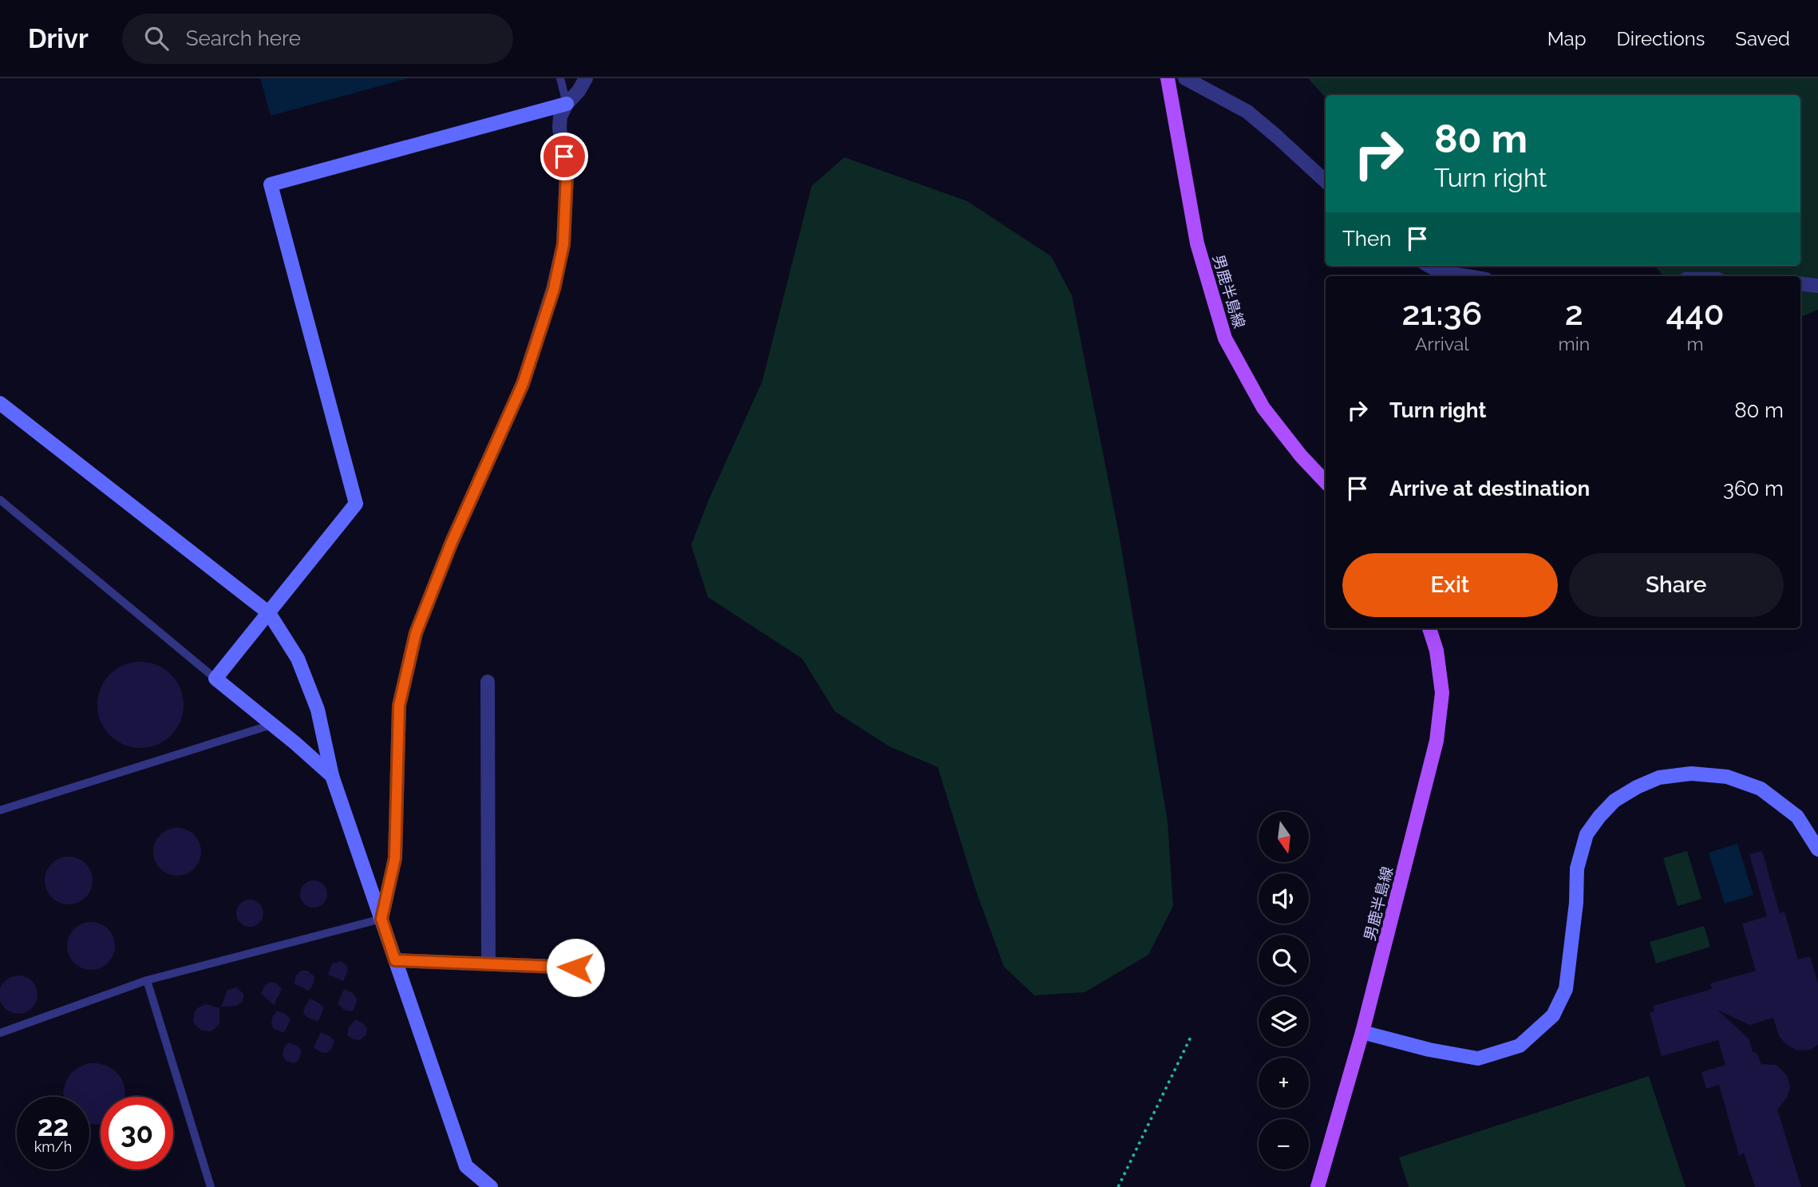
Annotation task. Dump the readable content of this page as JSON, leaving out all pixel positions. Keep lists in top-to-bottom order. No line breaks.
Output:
{"streets":{"main road":["男鹿半島線"]},"north":"bottom","page":{"header":"Drivr","search":"Search here","nav":["Map","Directions","Saved"],"turn":["80 m","Turn right"],"then":"Then","eta":["21:36","Arrival","2","min","440","m"],"list":[{"name":"Turn right","value":"80 m"},{"name":"Arrive at destination","value":"360 m"}],"buttons":["Exit","Share"],"map_buttons":["+","−"],"speed":"22 km/h","limit":"30"}}
